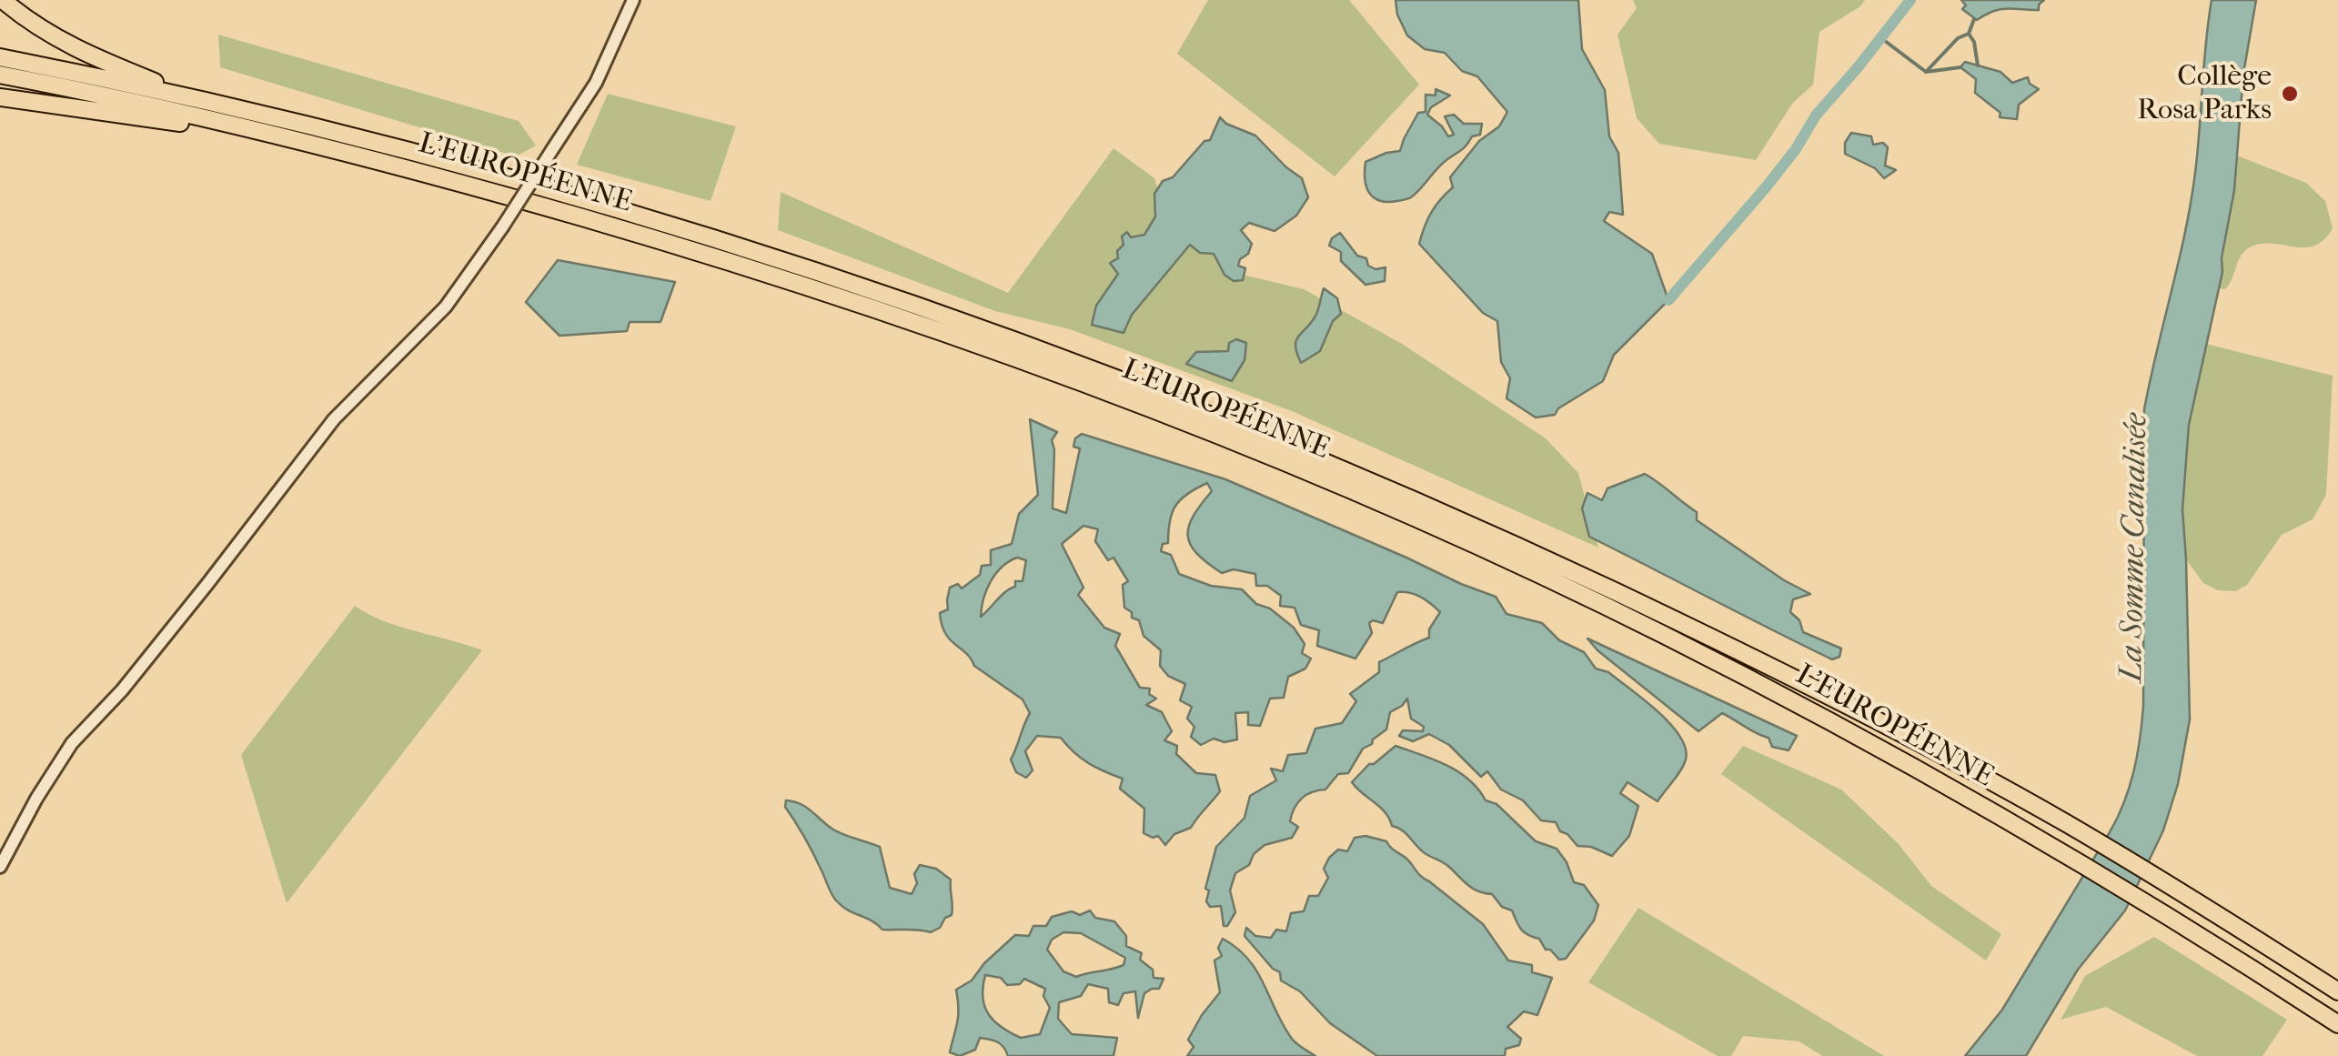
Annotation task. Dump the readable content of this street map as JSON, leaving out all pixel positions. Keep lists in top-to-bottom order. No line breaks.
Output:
{"streets":{"highway":["L'EUROPÉENNE"]},"water":["La Somme Canalisée"],"places":["Collège Rosa Parks"]}
